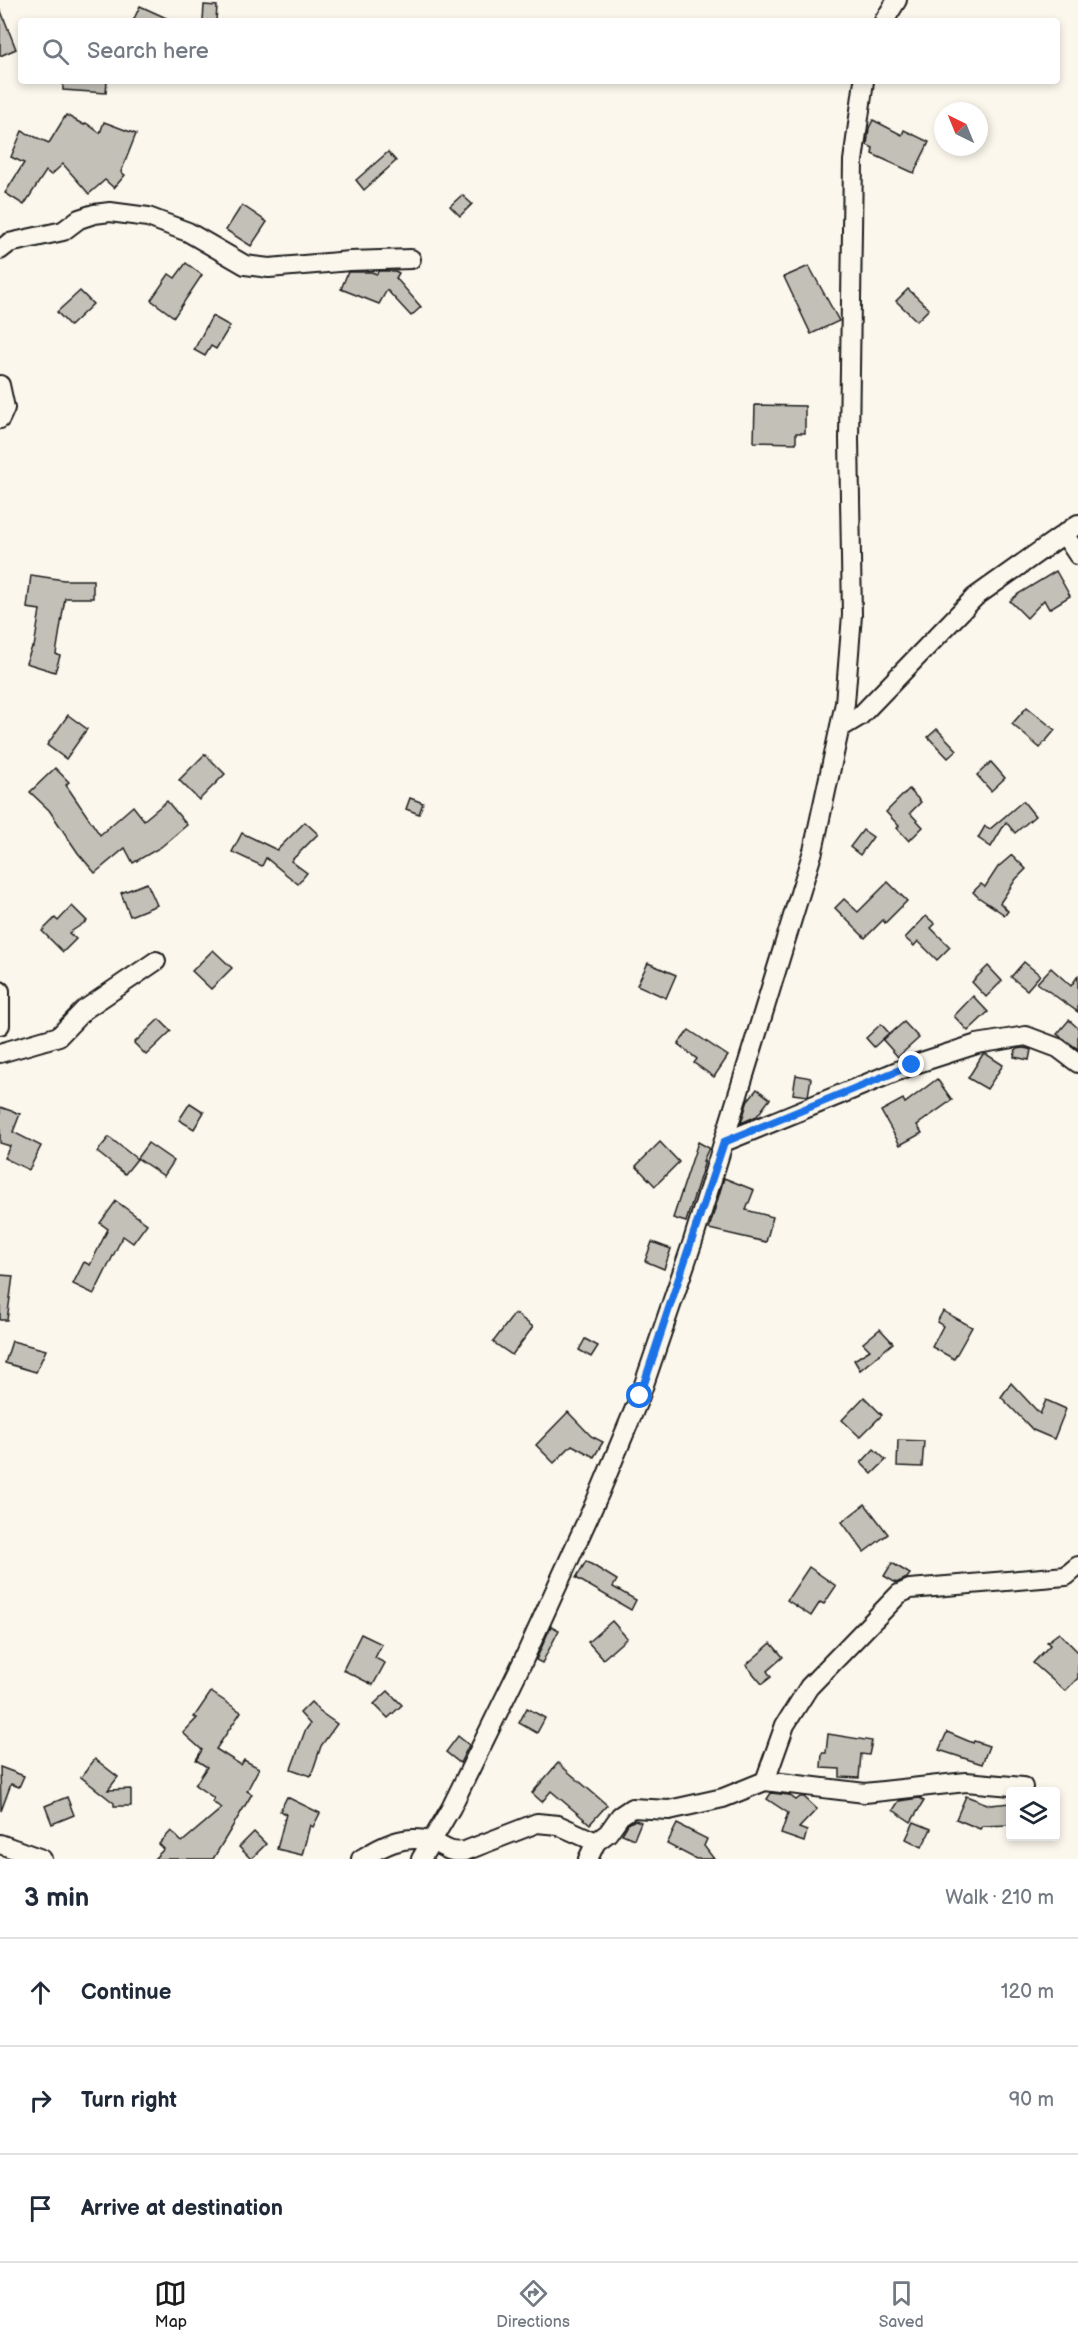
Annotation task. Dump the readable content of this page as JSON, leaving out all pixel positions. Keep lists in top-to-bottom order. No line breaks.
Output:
{"north":"top left","page":{"search":"Search here","heading":["3 min","Walk · 210 m"],"list":[["Continue","120 m"],["Turn right","90 m"],"Arrive at destination"],"nav":["Map","Directions","Saved"]}}
